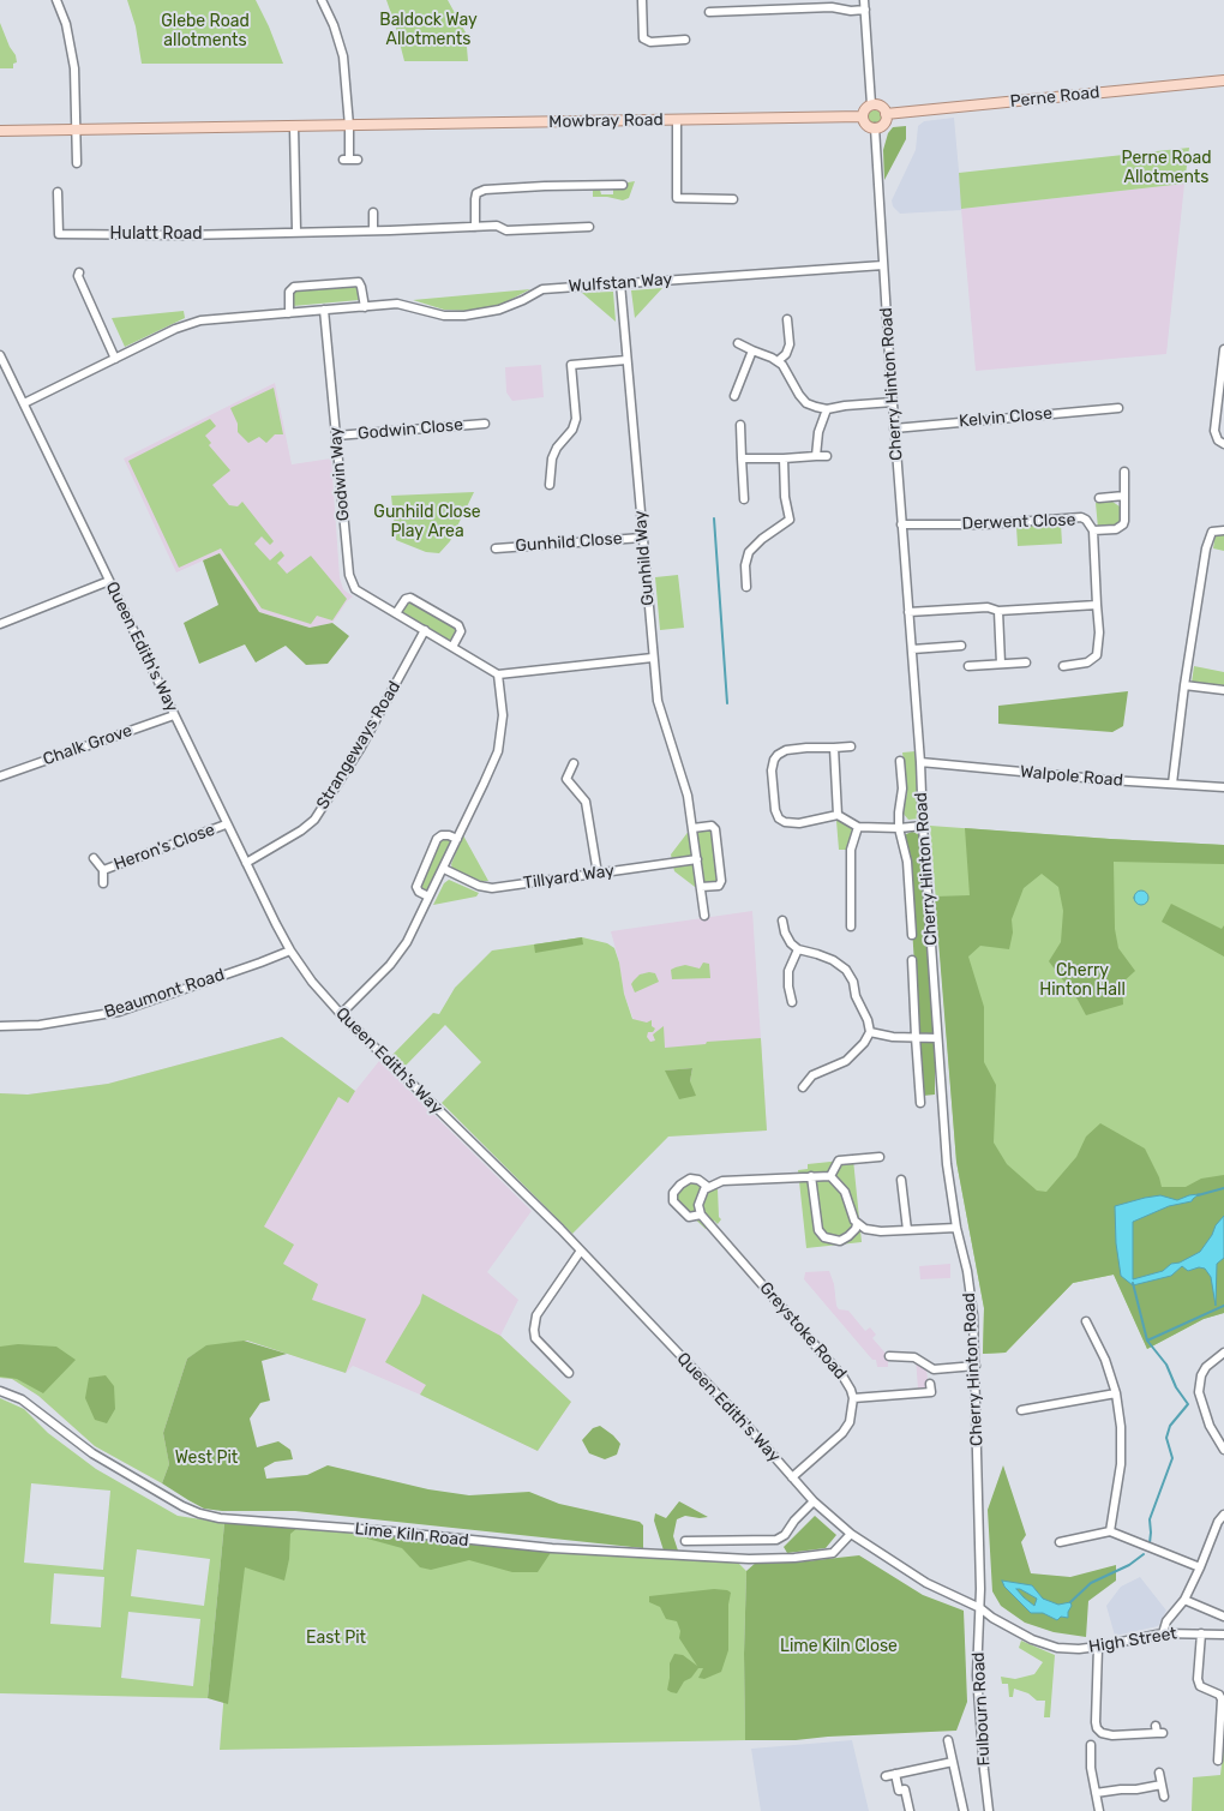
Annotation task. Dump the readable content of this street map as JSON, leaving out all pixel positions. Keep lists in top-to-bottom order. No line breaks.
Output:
{"streets":{"main road":["Perne Road","Mowbray Road"],"street":["Hulatt Road","Wulfstan Way","Cherry Hinton Road","Kelvin Close","Godwin Close","Godwin Way","Derwent Close","Gunhild Close","Gunhild Way","Queen Edith's Way","Chalk Grove","Strangeways Road","Walpole Road","Heron's Close","Tillyard Way","Beaumont Road","Greystoke Road","Lime Kiln Road","High Street","Fulbourn Road"]},"crossings":[["Perne Road","Mowbray Road"],["Perne Road","Cherry Hinton Road"],["Mowbray Road","Cherry Hinton Road"],["Wulfstan Way","Cherry Hinton Road"],["Wulfstan Way","Godwin Way"],["Wulfstan Way","Gunhild Way"],["Wulfstan Way","Queen Edith's Way"],["Cherry Hinton Road","Kelvin Close"],["Cherry Hinton Road","Derwent Close"],["Cherry Hinton Road","Queen Edith's Way"],["Cherry Hinton Road","Walpole Road"],["Cherry Hinton Road","High Street"],["Cherry Hinton Road","Fulbourn Road"],["Godwin Close","Godwin Way"],["Godwin Way","Strangeways Road"],["Gunhild Close","Gunhild Way"],["Gunhild Way","Tillyard Way"],["Queen Edith's Way","Chalk Grove"],["Queen Edith's Way","Strangeways Road"],["Queen Edith's Way","Heron's Close"],["Queen Edith's Way","Beaumont Road"],["Queen Edith's Way","Greystoke Road"],["Queen Edith's Way","Lime Kiln Road"],["Queen Edith's Way","High Street"],["Queen Edith's Way","Fulbourn Road"],["High Street","Fulbourn Road"]],"parks":["Baldock Way Allotments","Glebe Road allotments","Perne Road Allotments","Gunhild Close Play Area","Cherry Hinton Hall","West Pit","East Pit","Lime Kiln Close"]}
